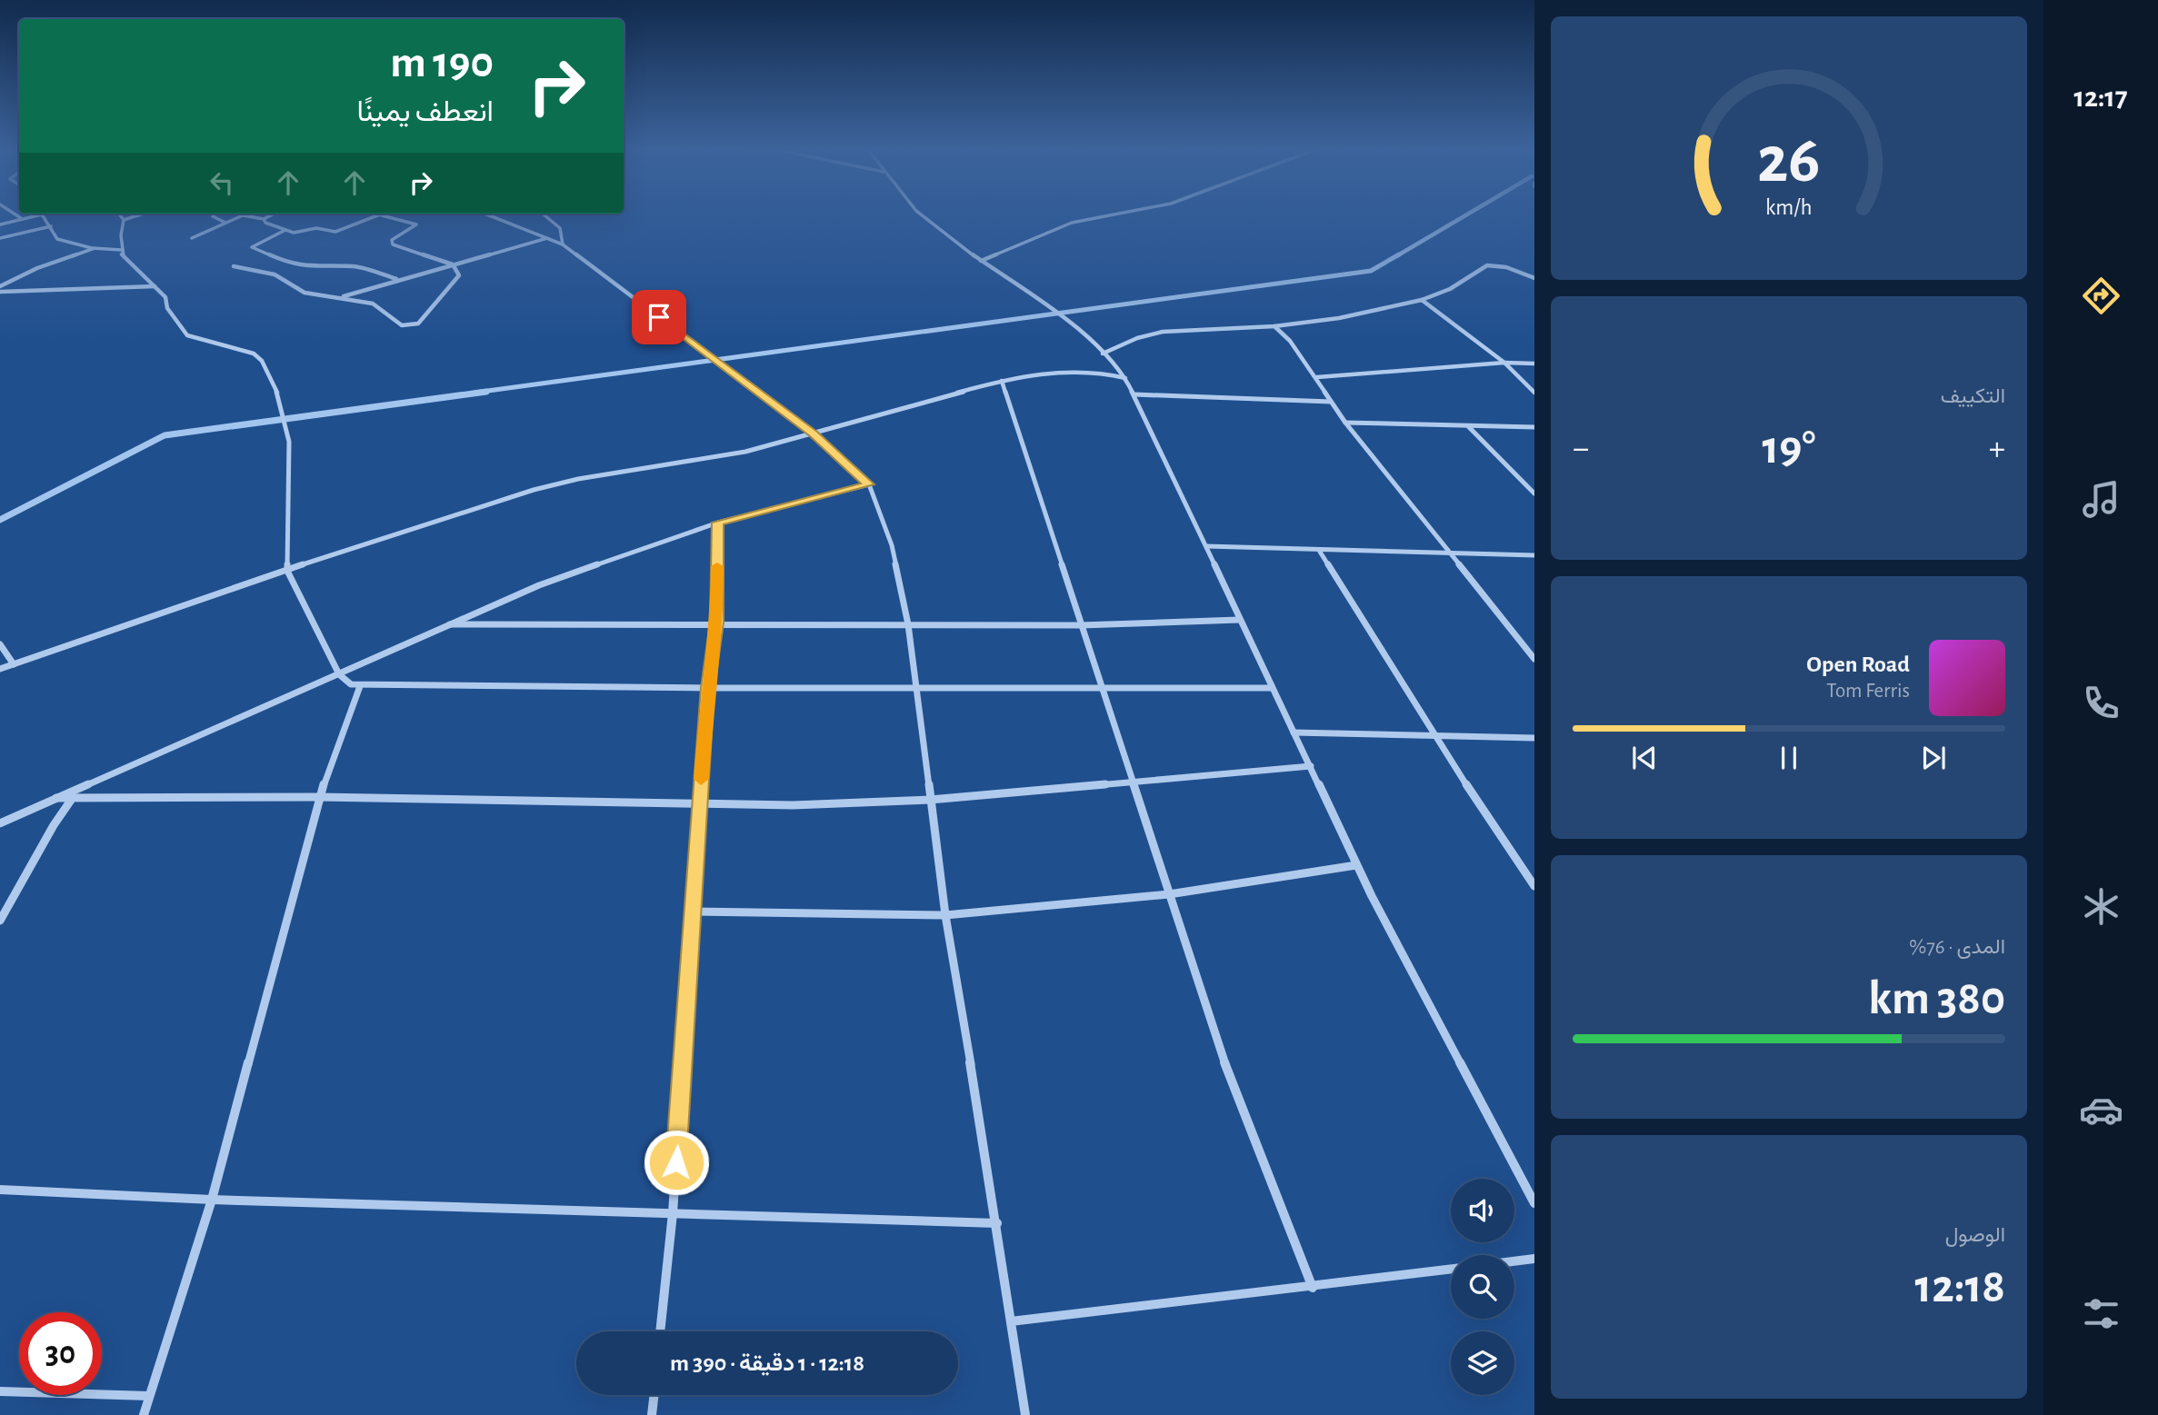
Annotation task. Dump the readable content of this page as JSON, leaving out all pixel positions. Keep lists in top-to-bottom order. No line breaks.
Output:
{"page":{"tabs":"12:17","turn":["190 m","انعطف يمينًا"],"tile":["التكييف",["المدى · 76%","380 km"],["الوصول","12:18"]],"heat":["−","19°","+"],"song":["Open Road","Tom Ferris"],"limit":"30","trip":"12:18 · 1 دقيقة · 390 m","gauge":["26","km/h"]}}
